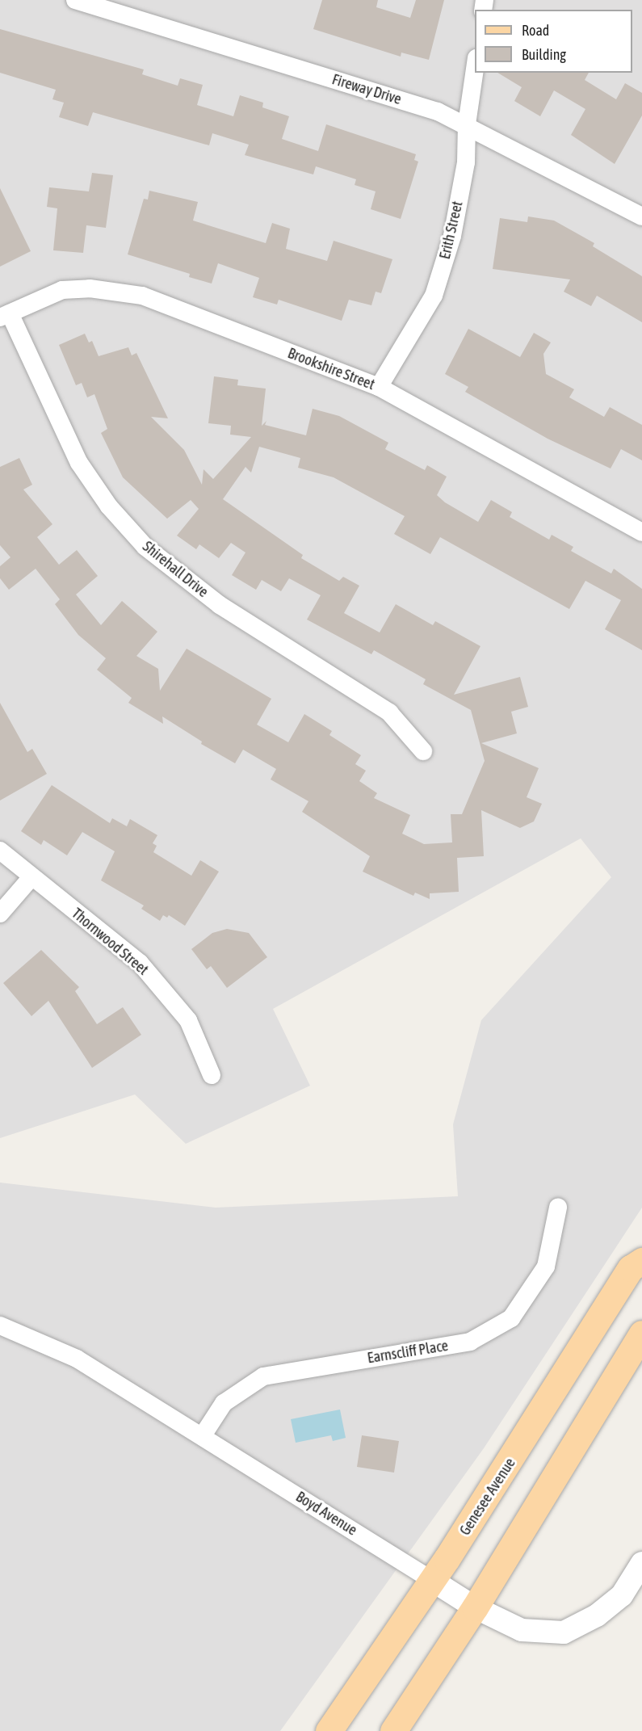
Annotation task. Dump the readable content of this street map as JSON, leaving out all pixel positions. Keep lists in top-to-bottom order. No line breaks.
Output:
{"streets":{"main road":["Genesee Avenue"],"street":["Fireway Drive","Erith Street","Brookshire Street","Shirehall Drive","Thornwood Street","Earnscliff Place","Boyd Avenue"]},"crossings":[["Fireway Drive","Erith Street"],["Erith Street","Brookshire Street"],["Brookshire Street","Shirehall Drive"],["Earnscliff Place","Boyd Avenue"],["Genesee Avenue","Boyd Avenue"]],"legend":["Road","Building"]}
